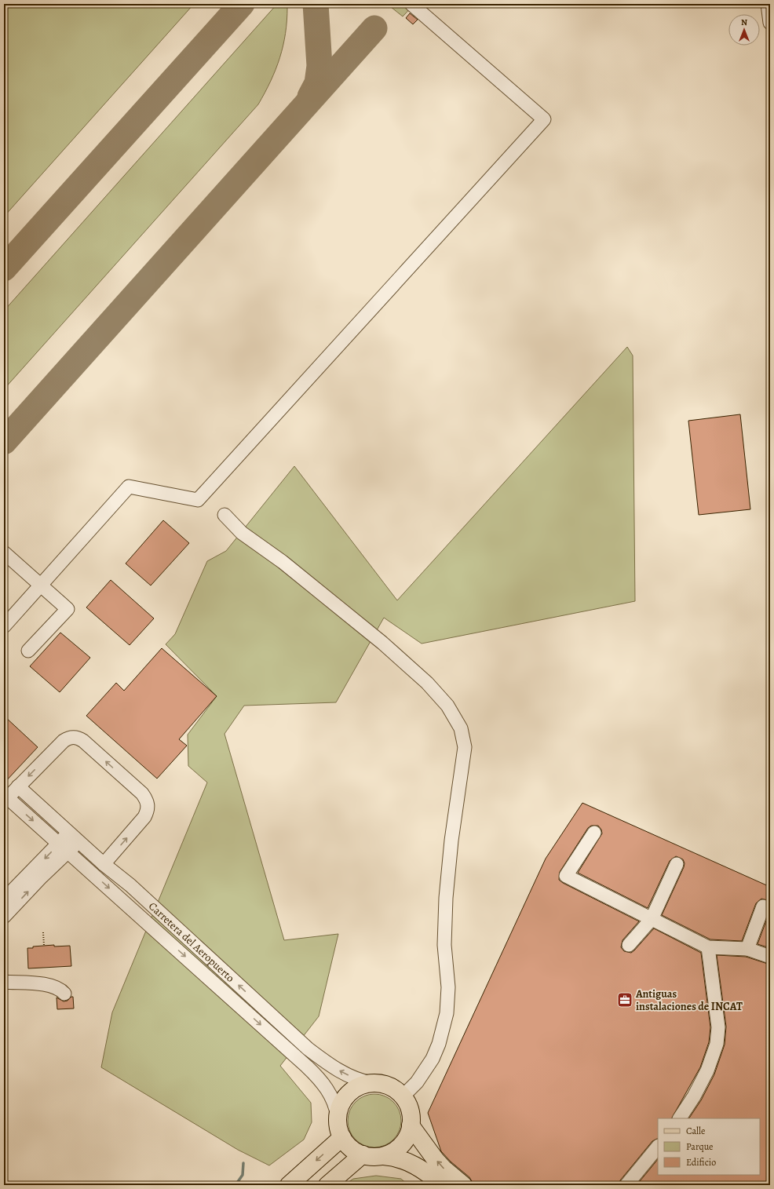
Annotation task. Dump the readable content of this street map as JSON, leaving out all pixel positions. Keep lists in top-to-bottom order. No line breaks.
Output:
{"streets":{"street":["Carretera del Aeropuerto"]},"places":{"office":["Antiguas instalaciones de INCAT"]},"legend":["Calle","Parque","Edificio"],"north":"top"}
